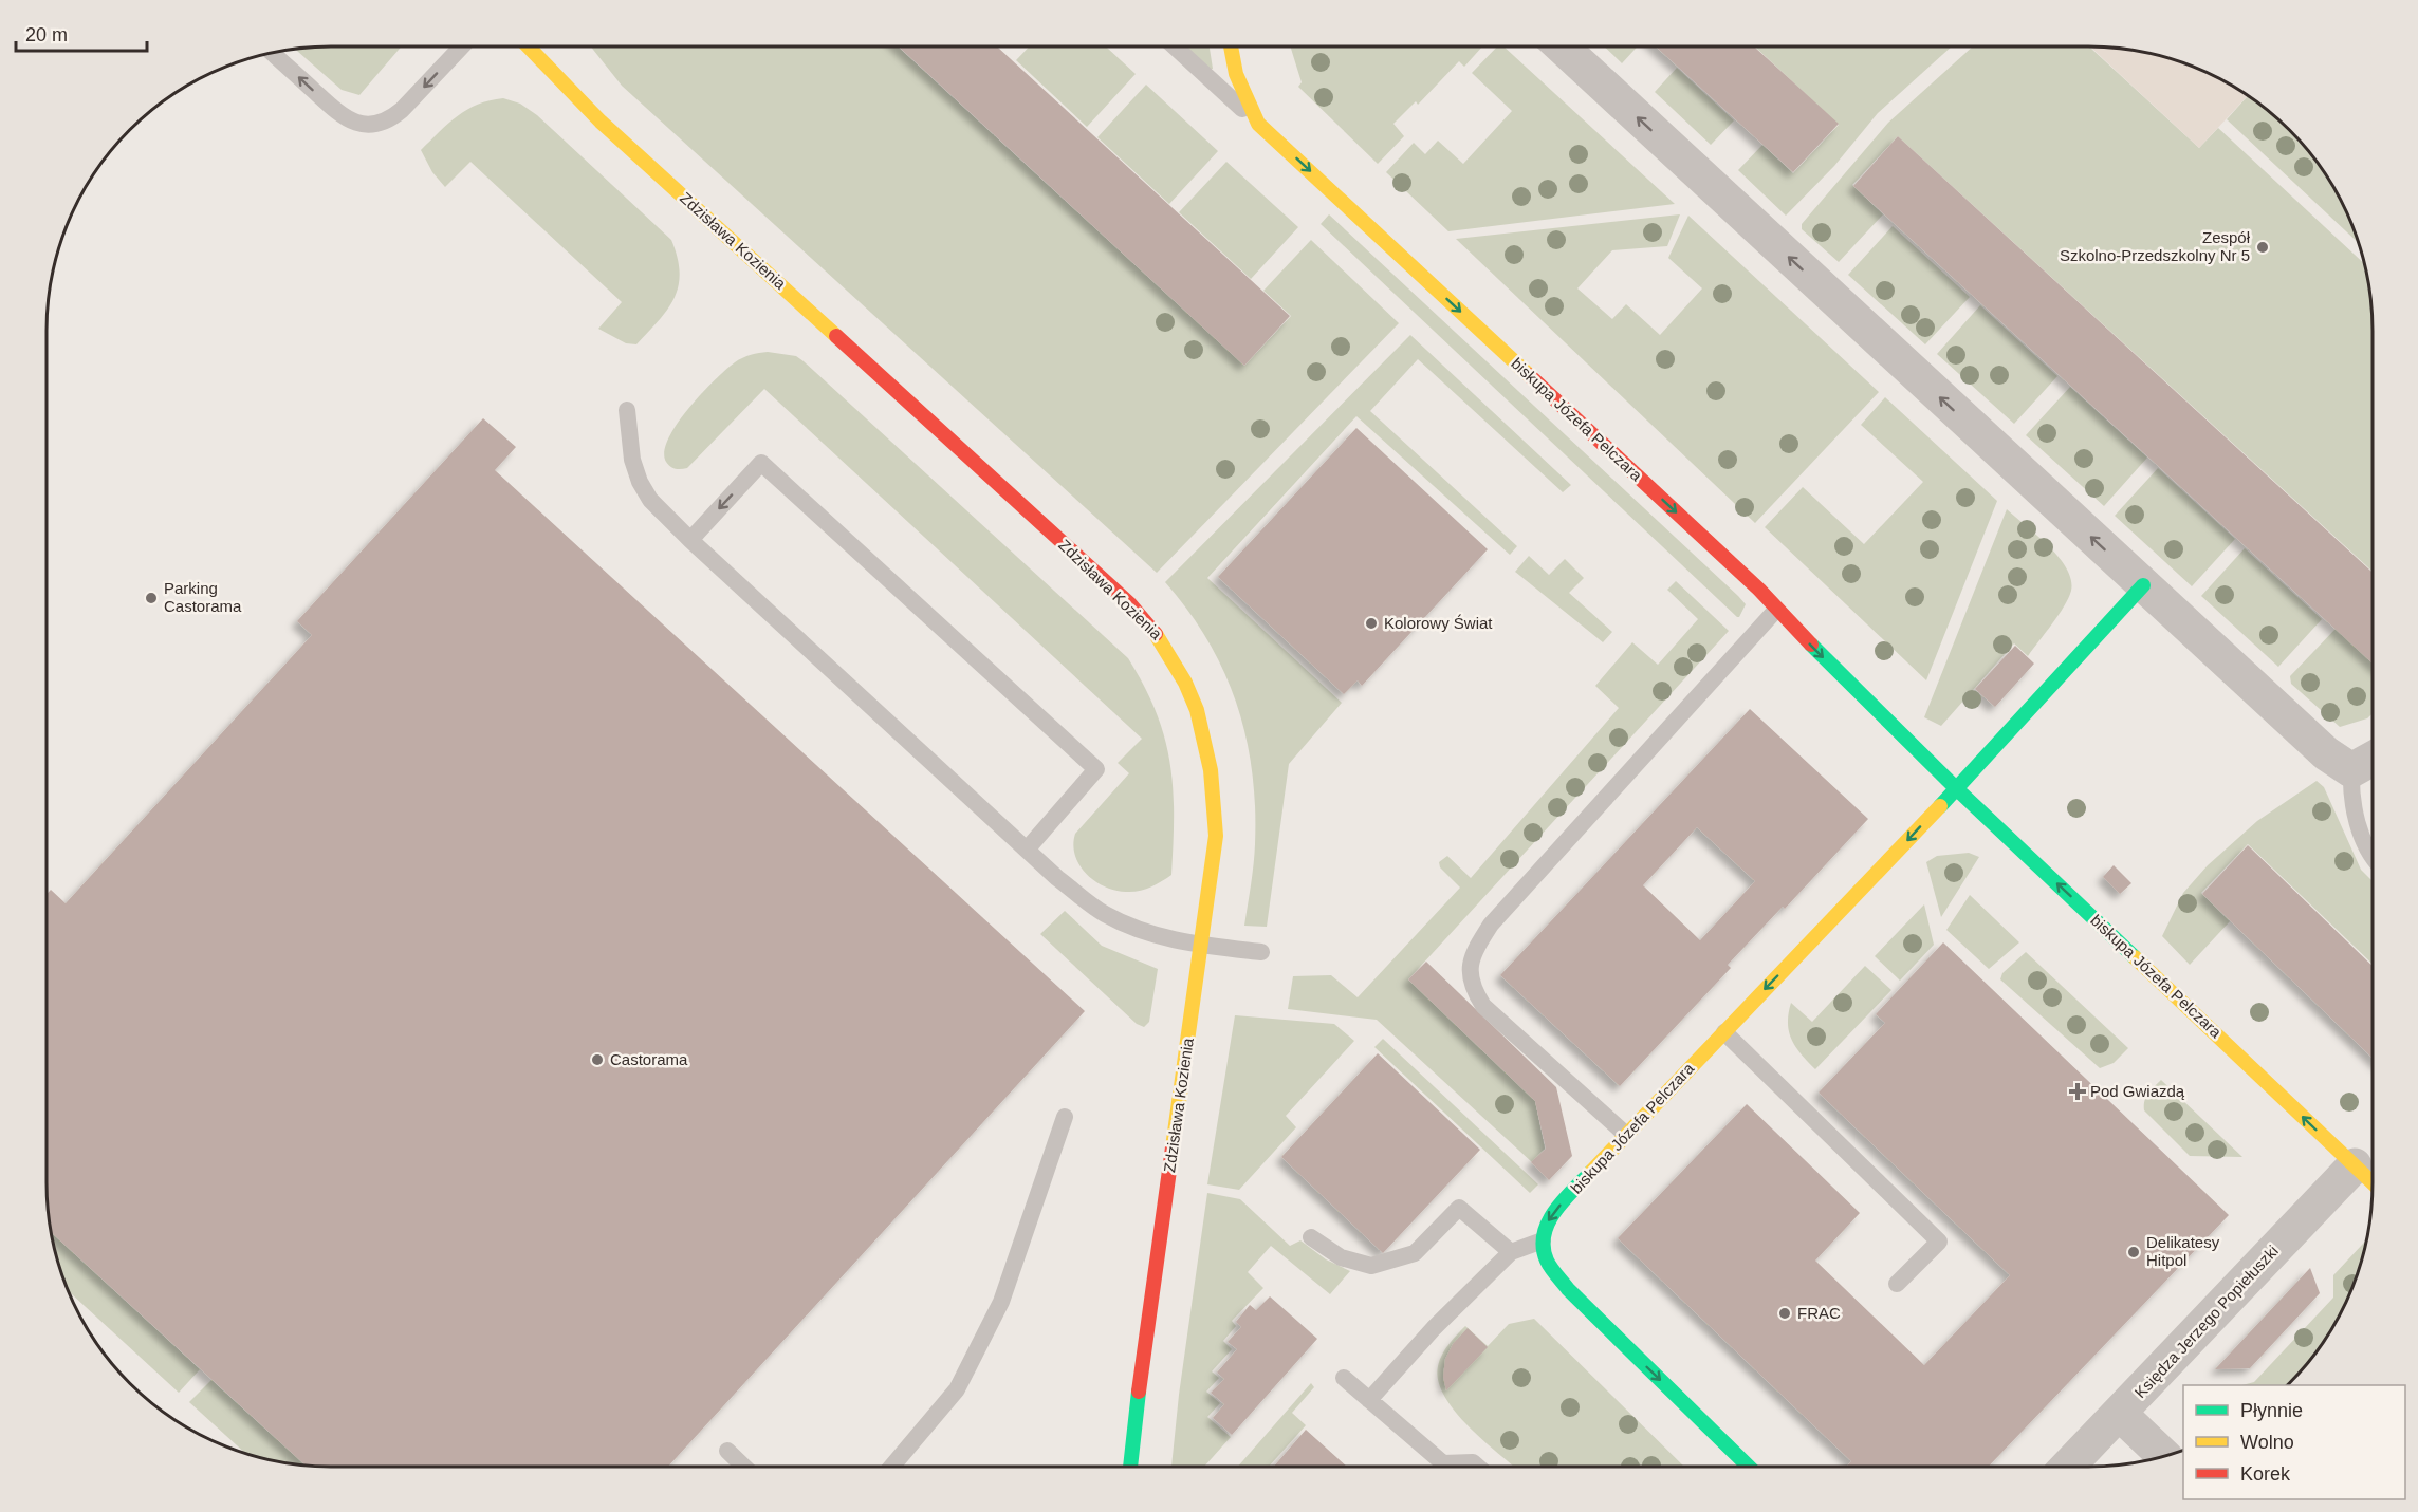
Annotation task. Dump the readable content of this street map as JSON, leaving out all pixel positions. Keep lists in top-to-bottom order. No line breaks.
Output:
{"streets":{"street":["Zdzisława Kozienia","biskupa Józefa Pelczara","Księdza Jerzego Popiełuszki"]},"crossings":[["biskupa Józefa Pelczara","Księdza Jerzego Popiełuszki"]],"places":{"other":["Zespół Szkolno-Przedszkolny Nr 5","Parking Castorama","Kolorowy Świat","Castorama","Delikatesy Hitpol","FRAC"],"health":["Pod Gwiazdą"]},"legend":["Płynnie","Wolno","Korek"],"scale_bar":"20 m"}
